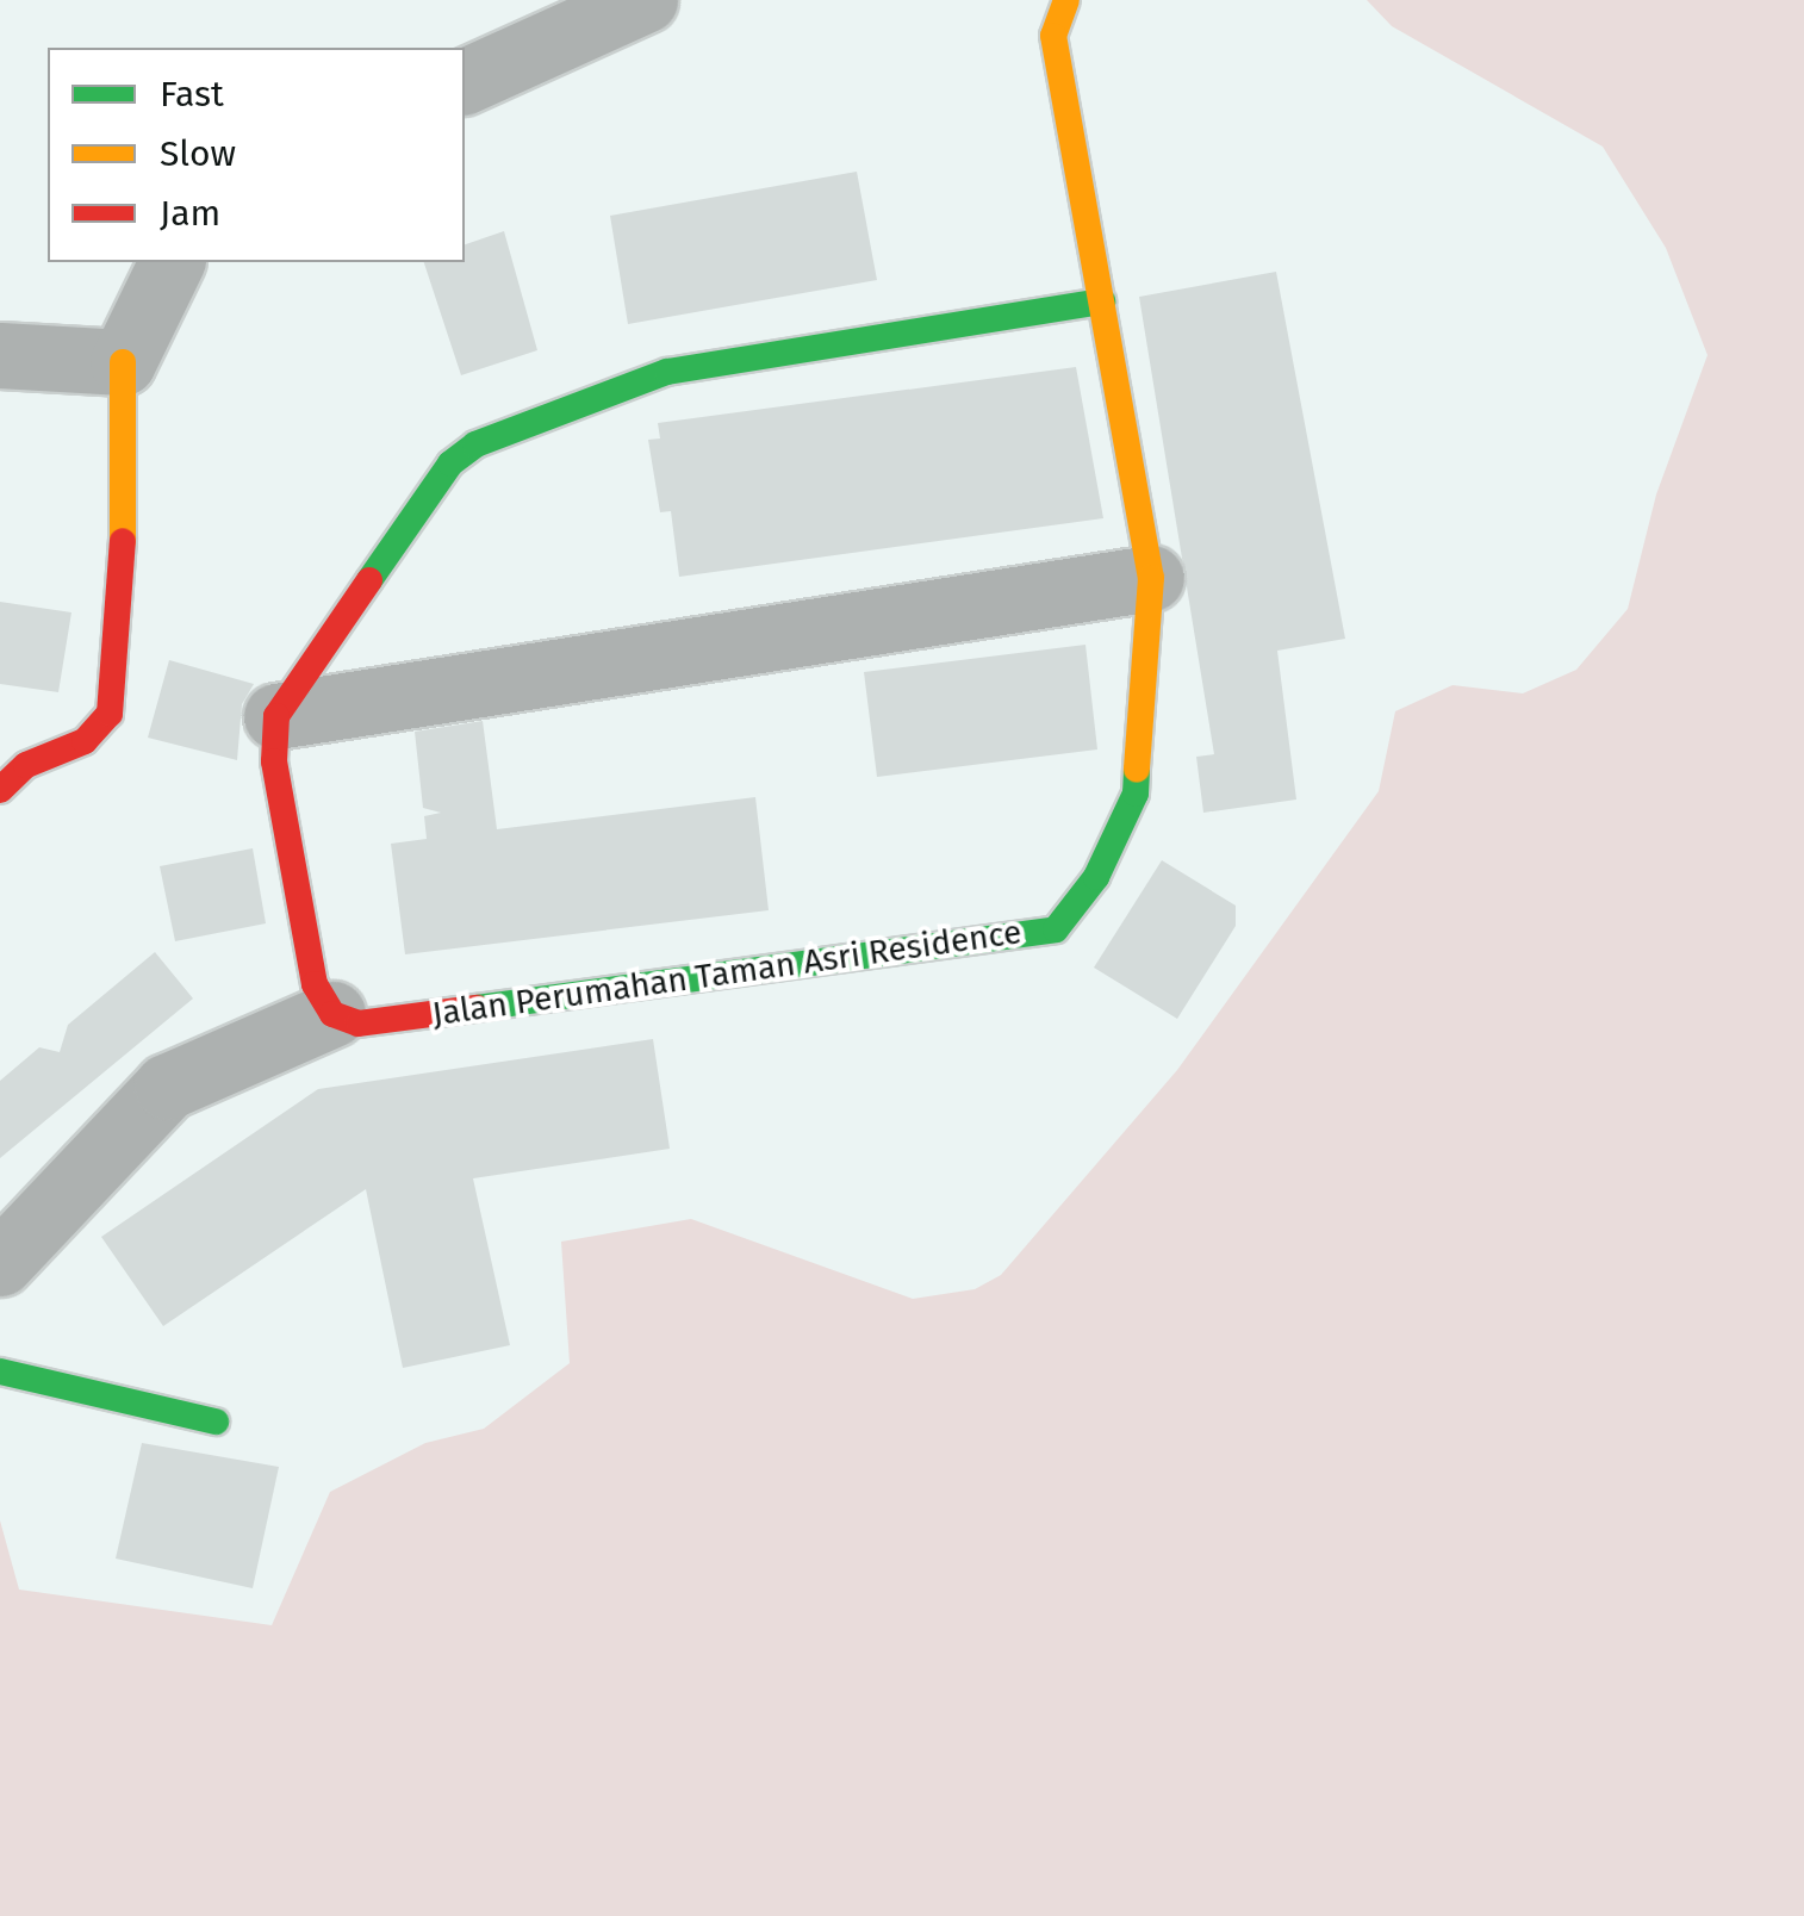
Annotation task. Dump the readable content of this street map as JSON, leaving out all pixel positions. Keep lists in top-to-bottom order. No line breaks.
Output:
{"streets":{"street":["Jalan Perumahan Taman Asri Residence"]},"legend":["Fast","Slow","Jam"]}
